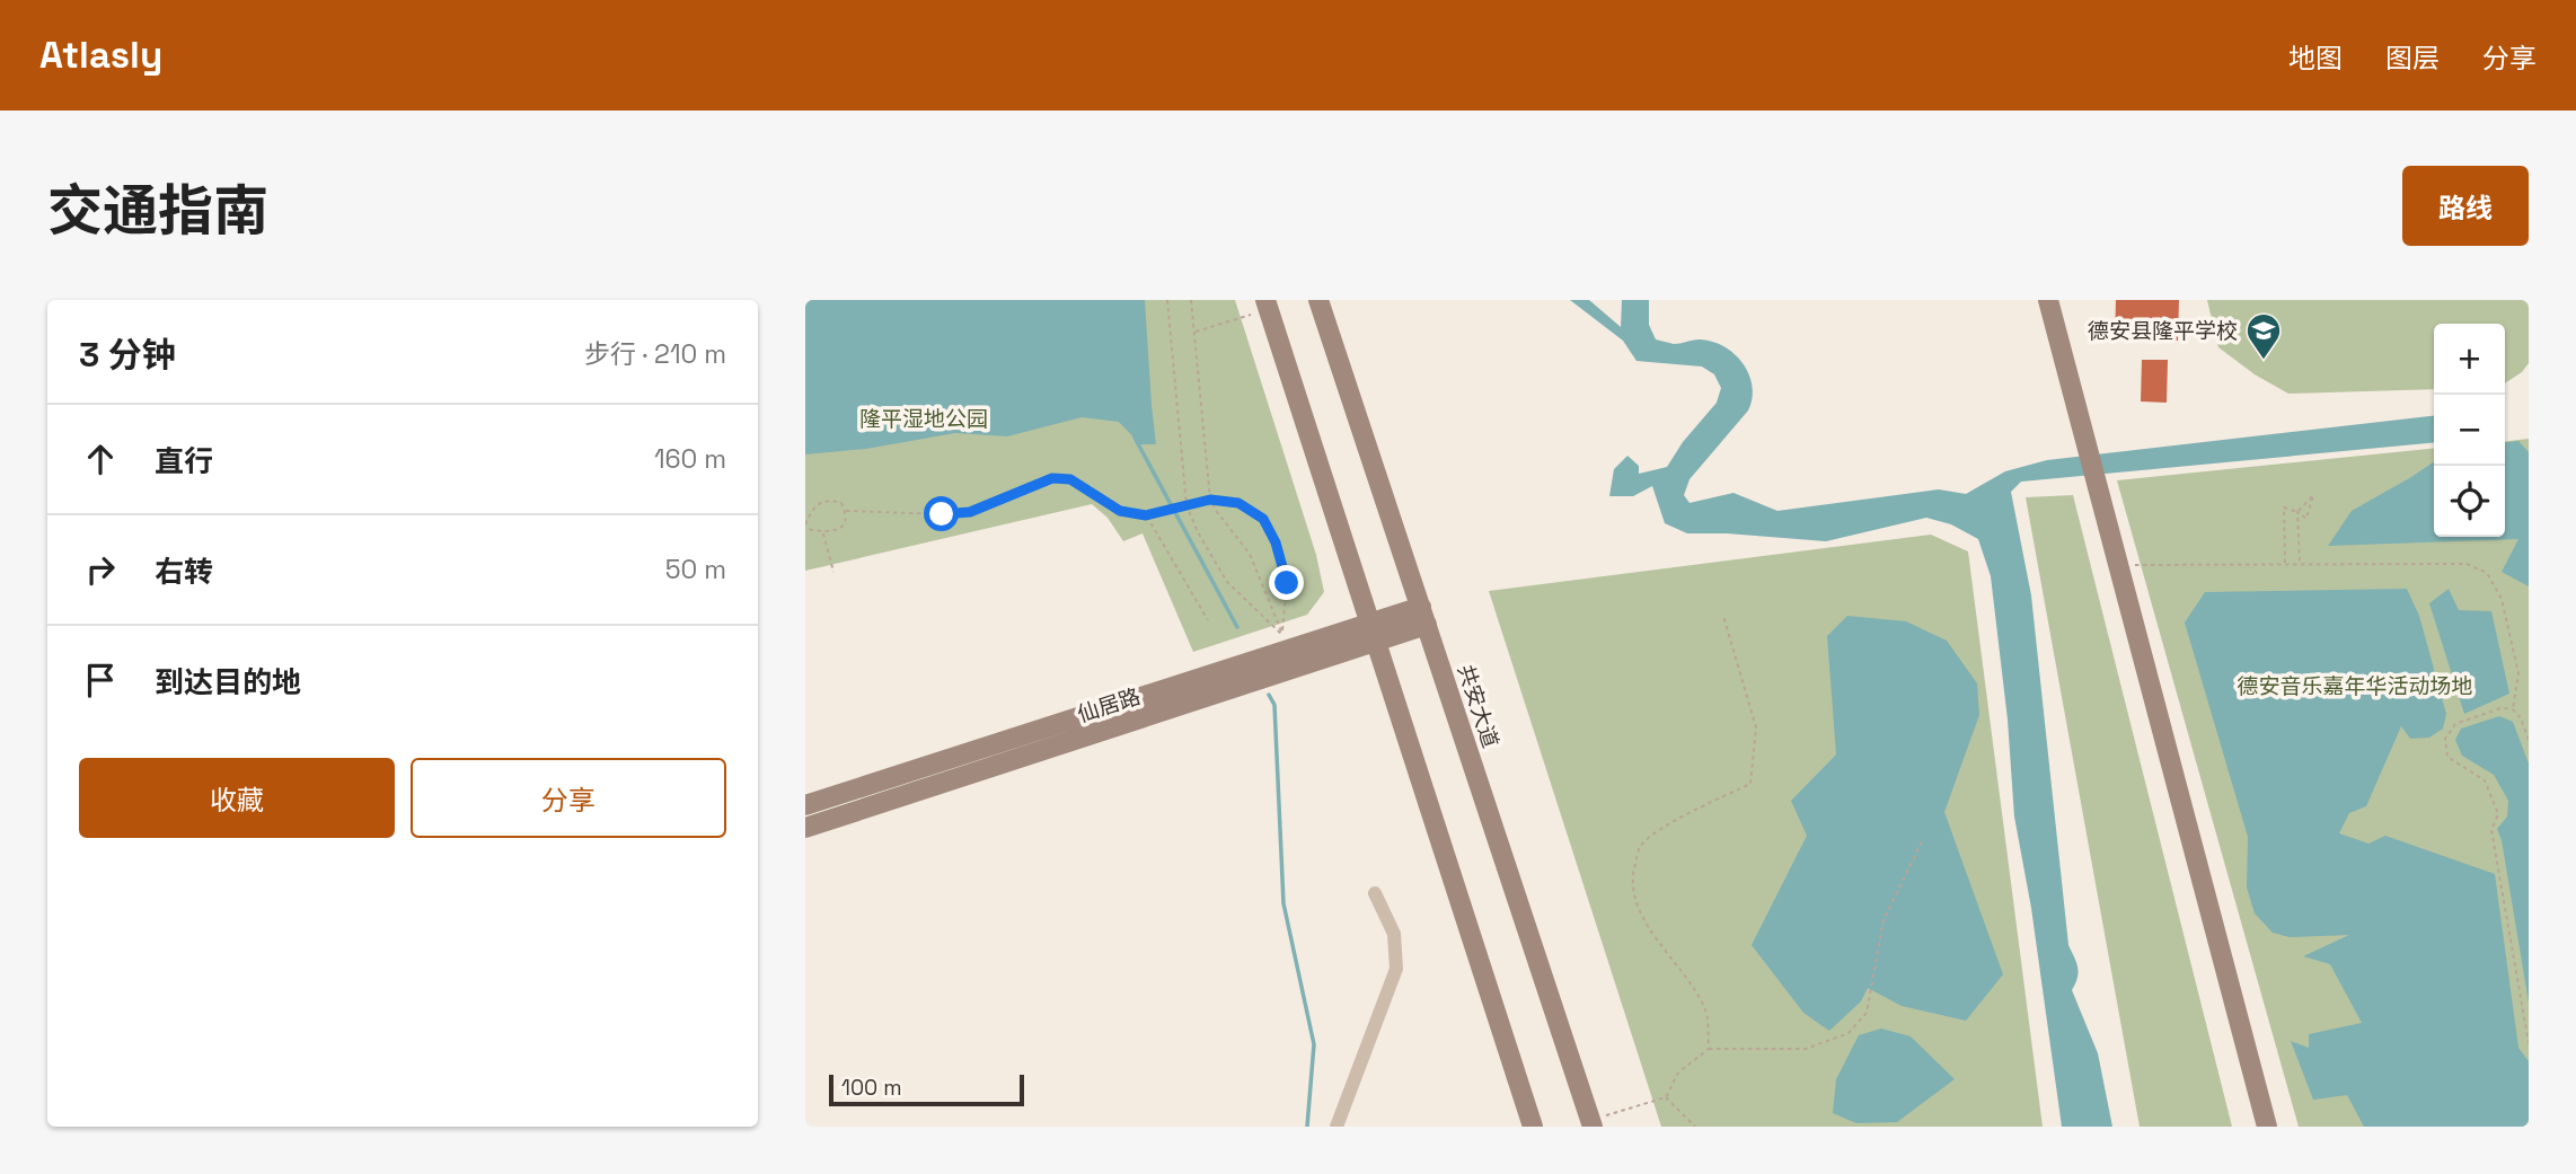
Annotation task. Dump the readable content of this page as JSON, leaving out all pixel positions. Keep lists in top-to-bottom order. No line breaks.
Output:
{"streets":{"street":["仙居路","共安大道"]},"crossings":[["仙居路","共安大道"]],"parks":["隆平湿地公园","德安音乐嘉年华活动场地"],"places":{"school or university":["德安县隆平学校"]},"scale_bar":"100 m","page":{"header":"Atlasly","nav":["地图","图层","分享"],"title":"交通指南","buttons":["路线",["收藏","分享"]],"heading":["3 分钟","步行 · 210 m"],"map_buttons":["+","−"],"list":[["直行","160 m"],["右转","50 m"],"到达目的地"],"scale":"100 m"}}
